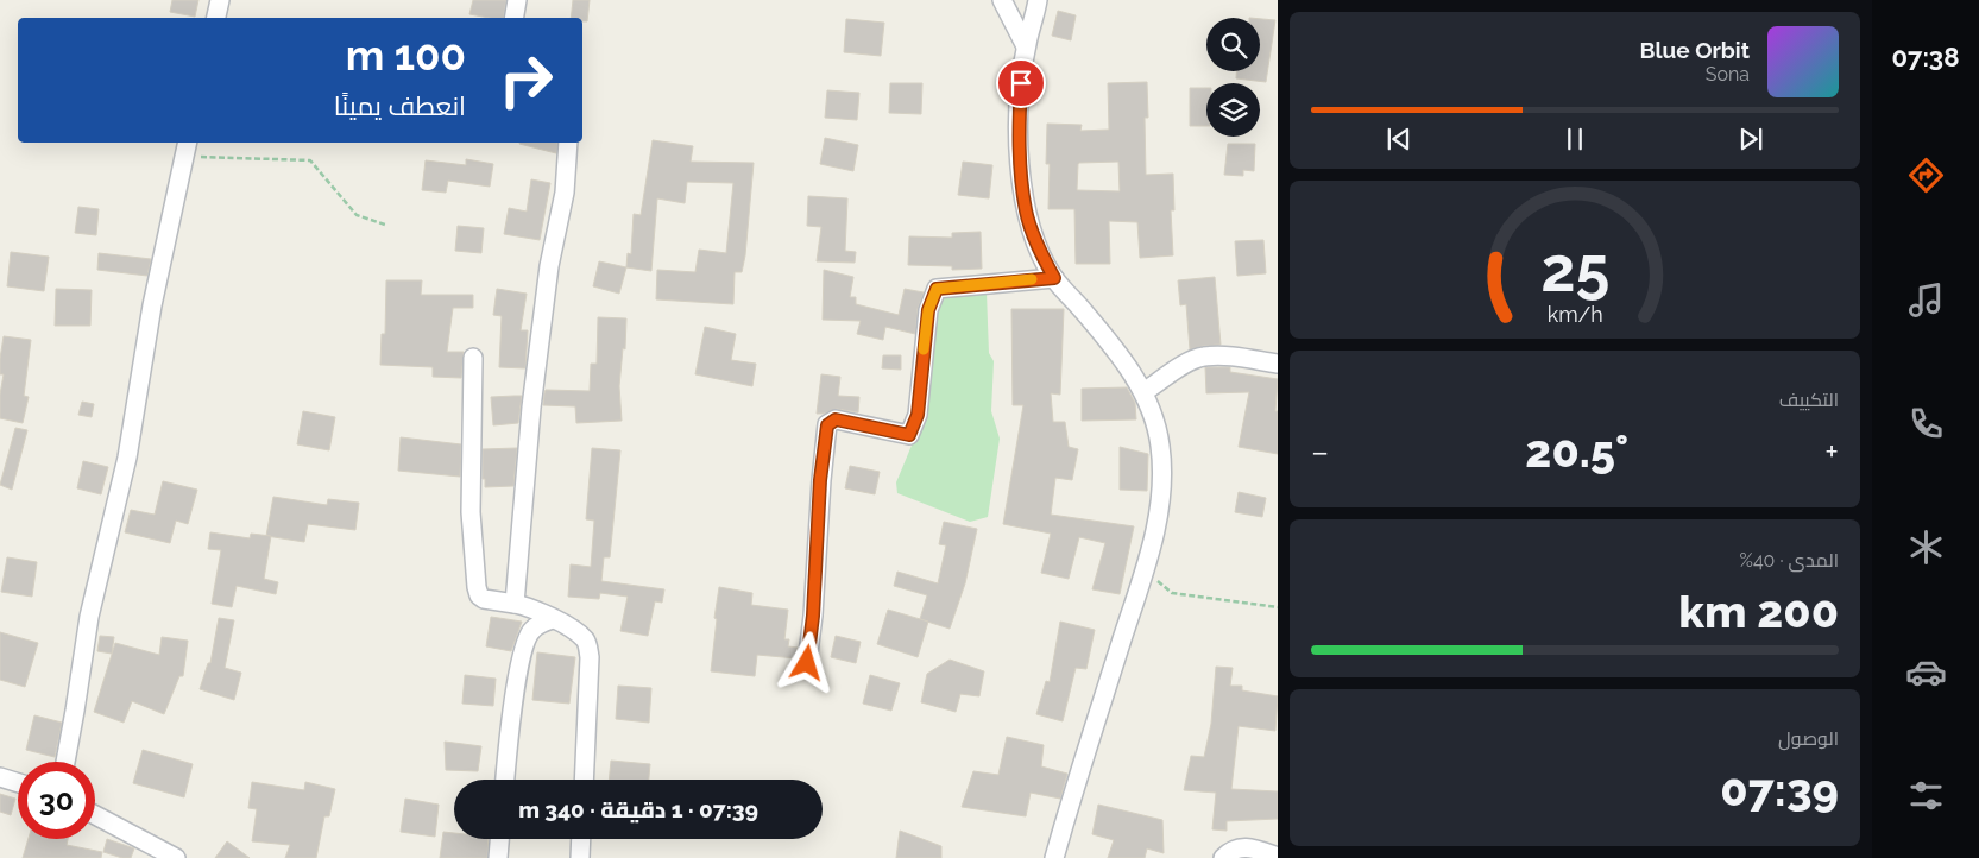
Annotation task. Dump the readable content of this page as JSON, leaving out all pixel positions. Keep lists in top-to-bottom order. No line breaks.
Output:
{"page":{"tabs":"07:38","turn":["100 m","انعطف يمينًا"],"song":["Blue Orbit","Sona"],"tile":["التكييف",["المدى · 40%","200 km"],["الوصول","07:39"]],"heat":["−","20.5°","+"],"limit":"30","trip":"07:39 · 1 دقيقة · 340 m","gauge":["25","km/h"]}}
